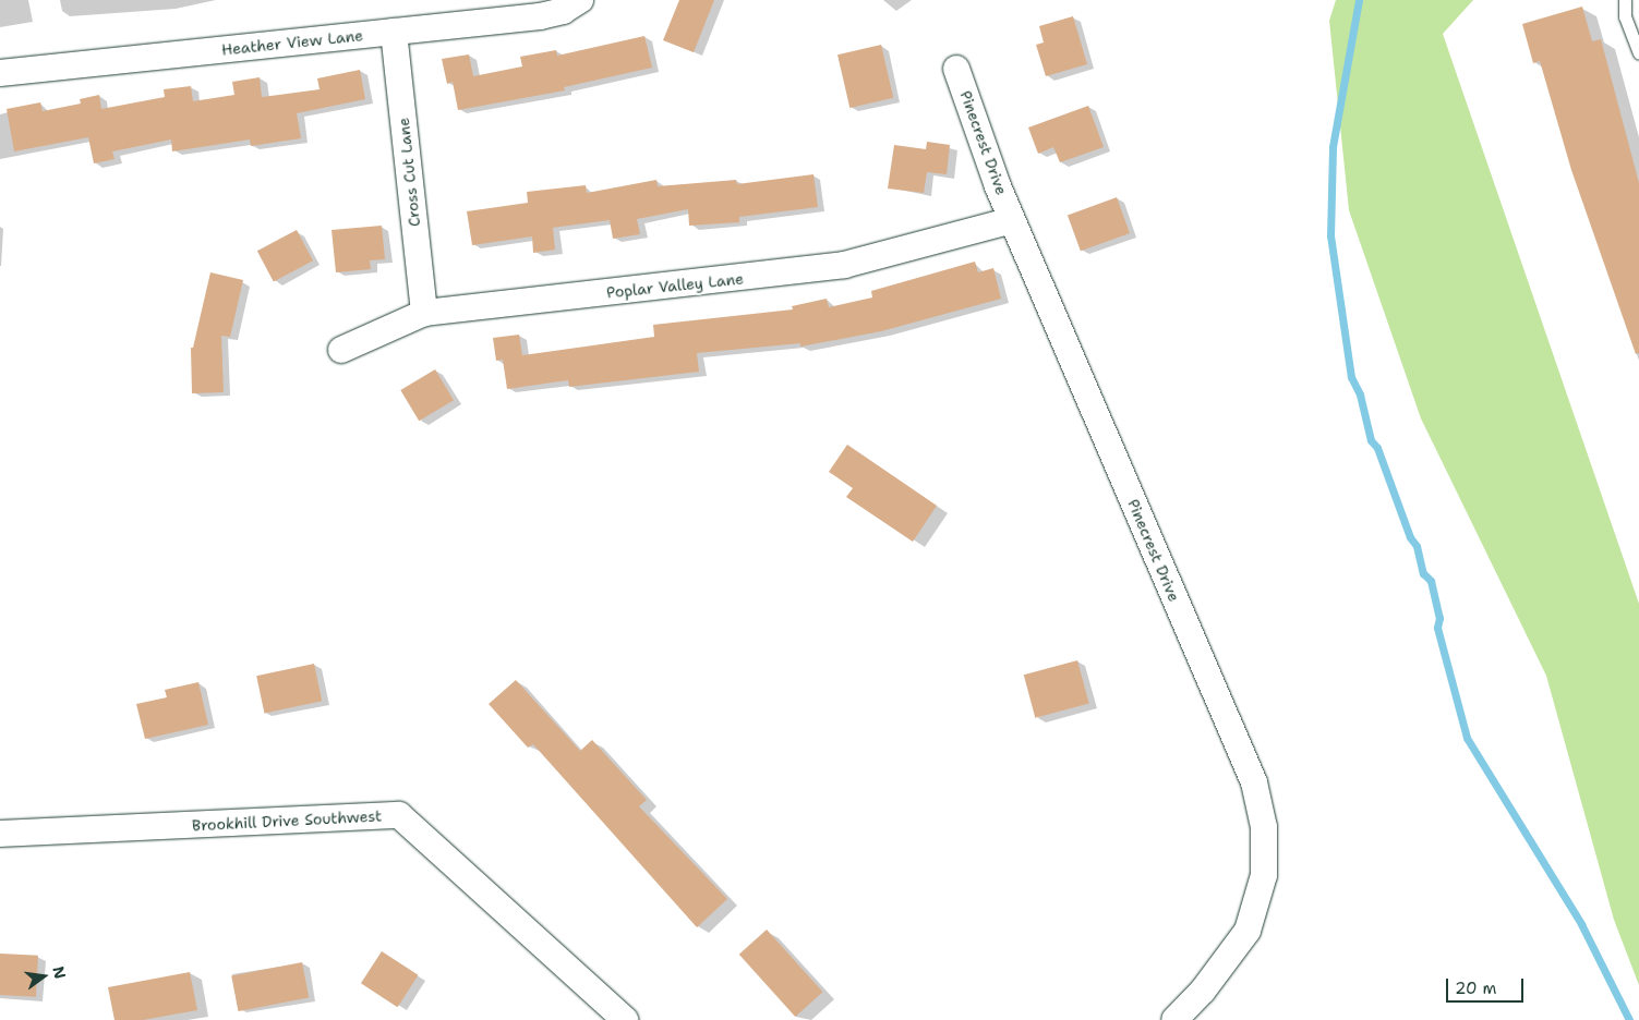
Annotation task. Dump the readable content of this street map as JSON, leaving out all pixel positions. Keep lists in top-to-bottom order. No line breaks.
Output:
{"streets":{"street":["Heather View Lane","Pinecrest Drive","Cross Cut Lane","Poplar Valley Lane","Brookhill Drive Southwest"]},"crossings":[["Heather View Lane","Cross Cut Lane"],["Pinecrest Drive","Poplar Valley Lane"],["Cross Cut Lane","Poplar Valley Lane"]],"scale_bar":"20 m","north":"right"}
